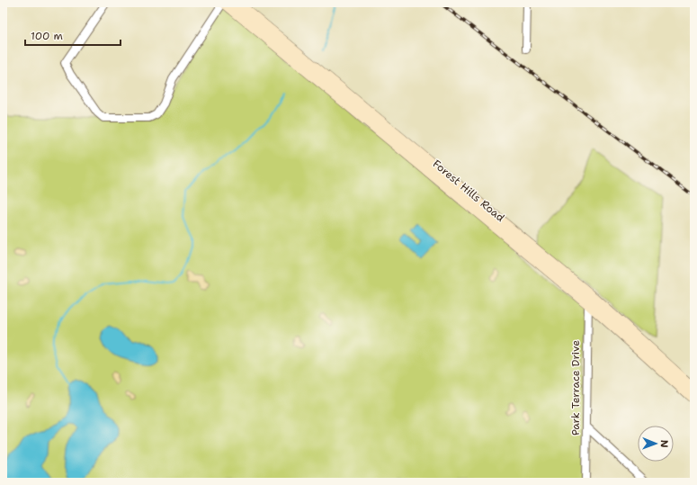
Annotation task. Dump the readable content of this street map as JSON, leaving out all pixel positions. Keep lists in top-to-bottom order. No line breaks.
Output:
{"streets":{"street":["Forest Hills Road","Park Terrace Drive"]},"crossings":[["Forest Hills Road","Park Terrace Drive"]],"scale_bar":"100 m","north":"right"}
